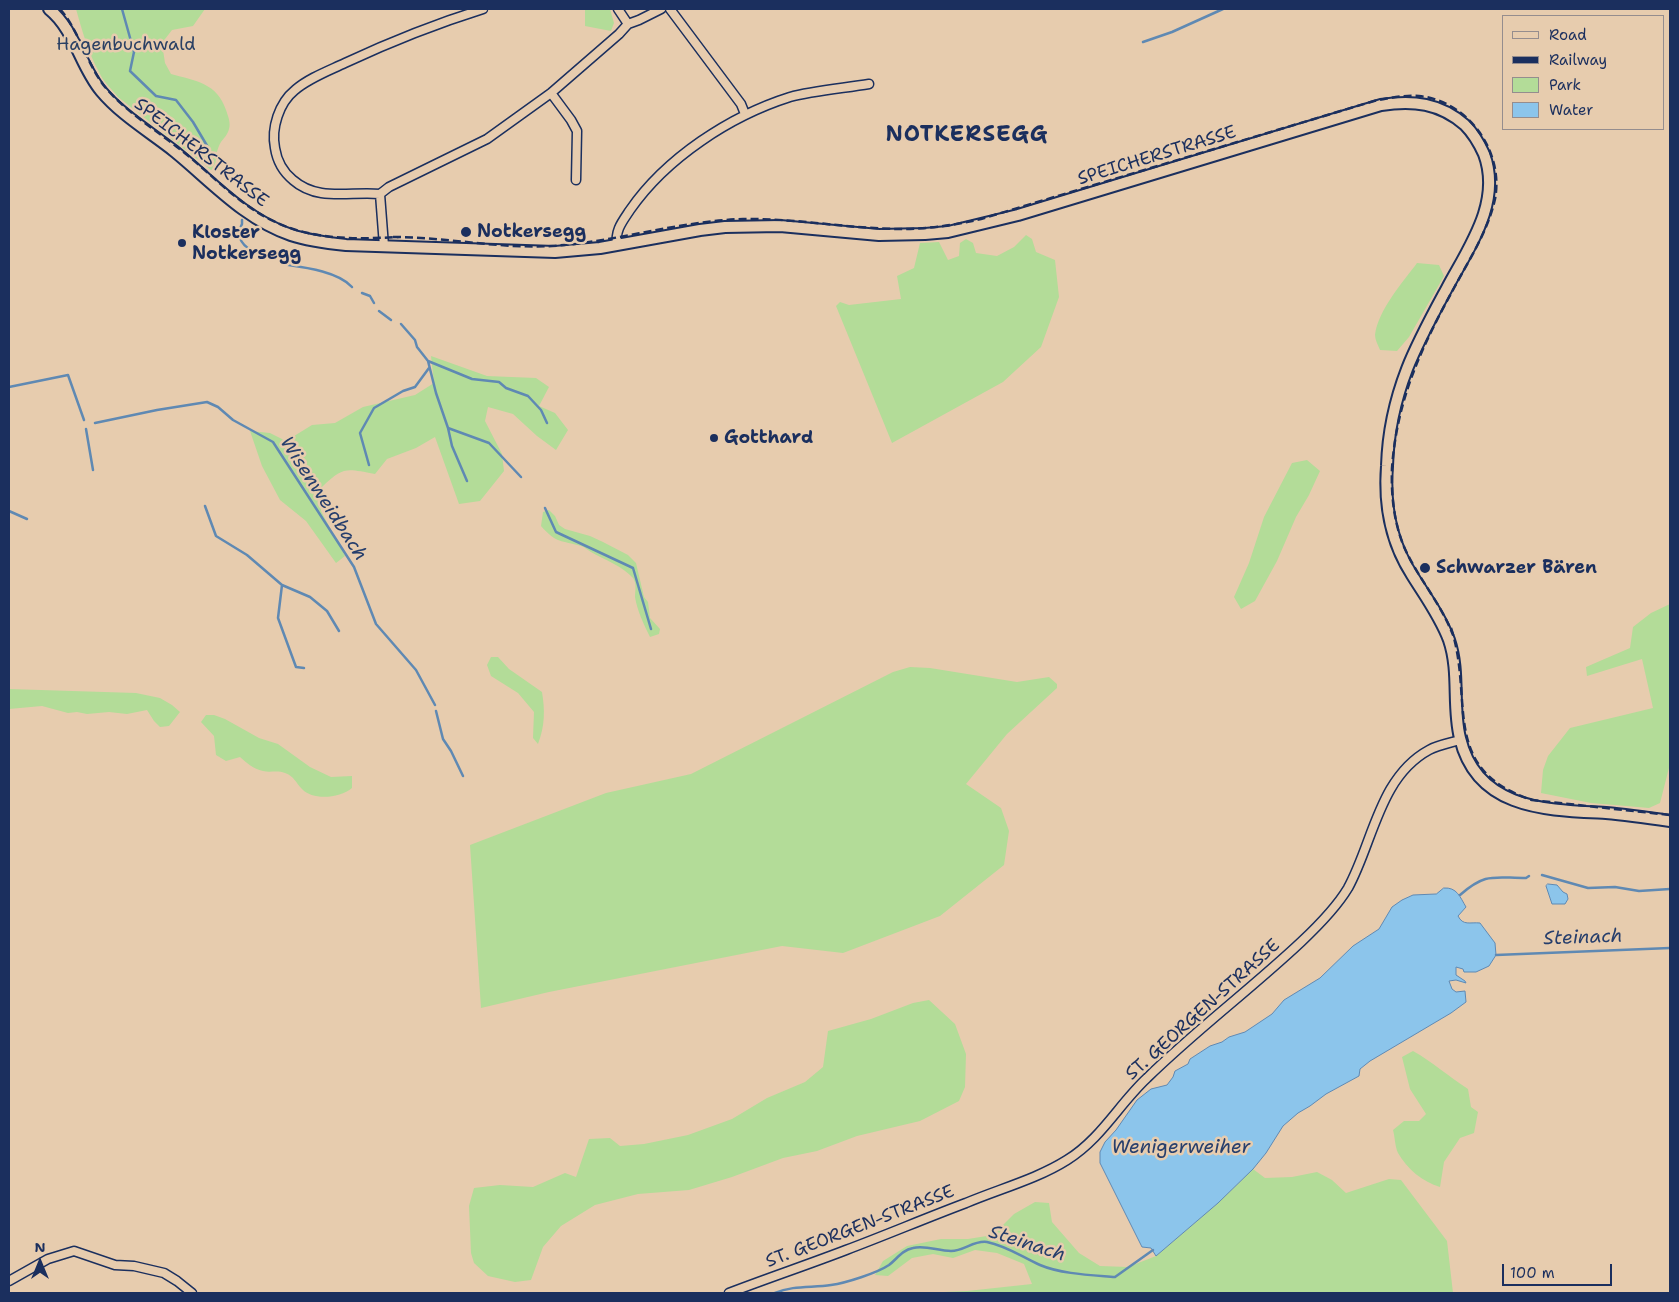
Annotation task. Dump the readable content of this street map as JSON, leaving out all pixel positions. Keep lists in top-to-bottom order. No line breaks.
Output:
{"streets":{"main road":["SPEICHERSTRASSE"],"street":["ST. GEORGEN-STRASSE"]},"crossings":[["SPEICHERSTRASSE","ST. GEORGEN-STRASSE"]],"districts":["NOTKERSEGG"],"water":["Wisenweidbach","Steinach","Wenigerweiher"],"parks":["Hagenbuchwald"],"places":["Notkersegg","Kloster Notkersegg","Gotthard","Schwarzer Bären"],"legend":["Road","Railway","Park","Water"],"scale_bar":"100 m","north":"top"}
